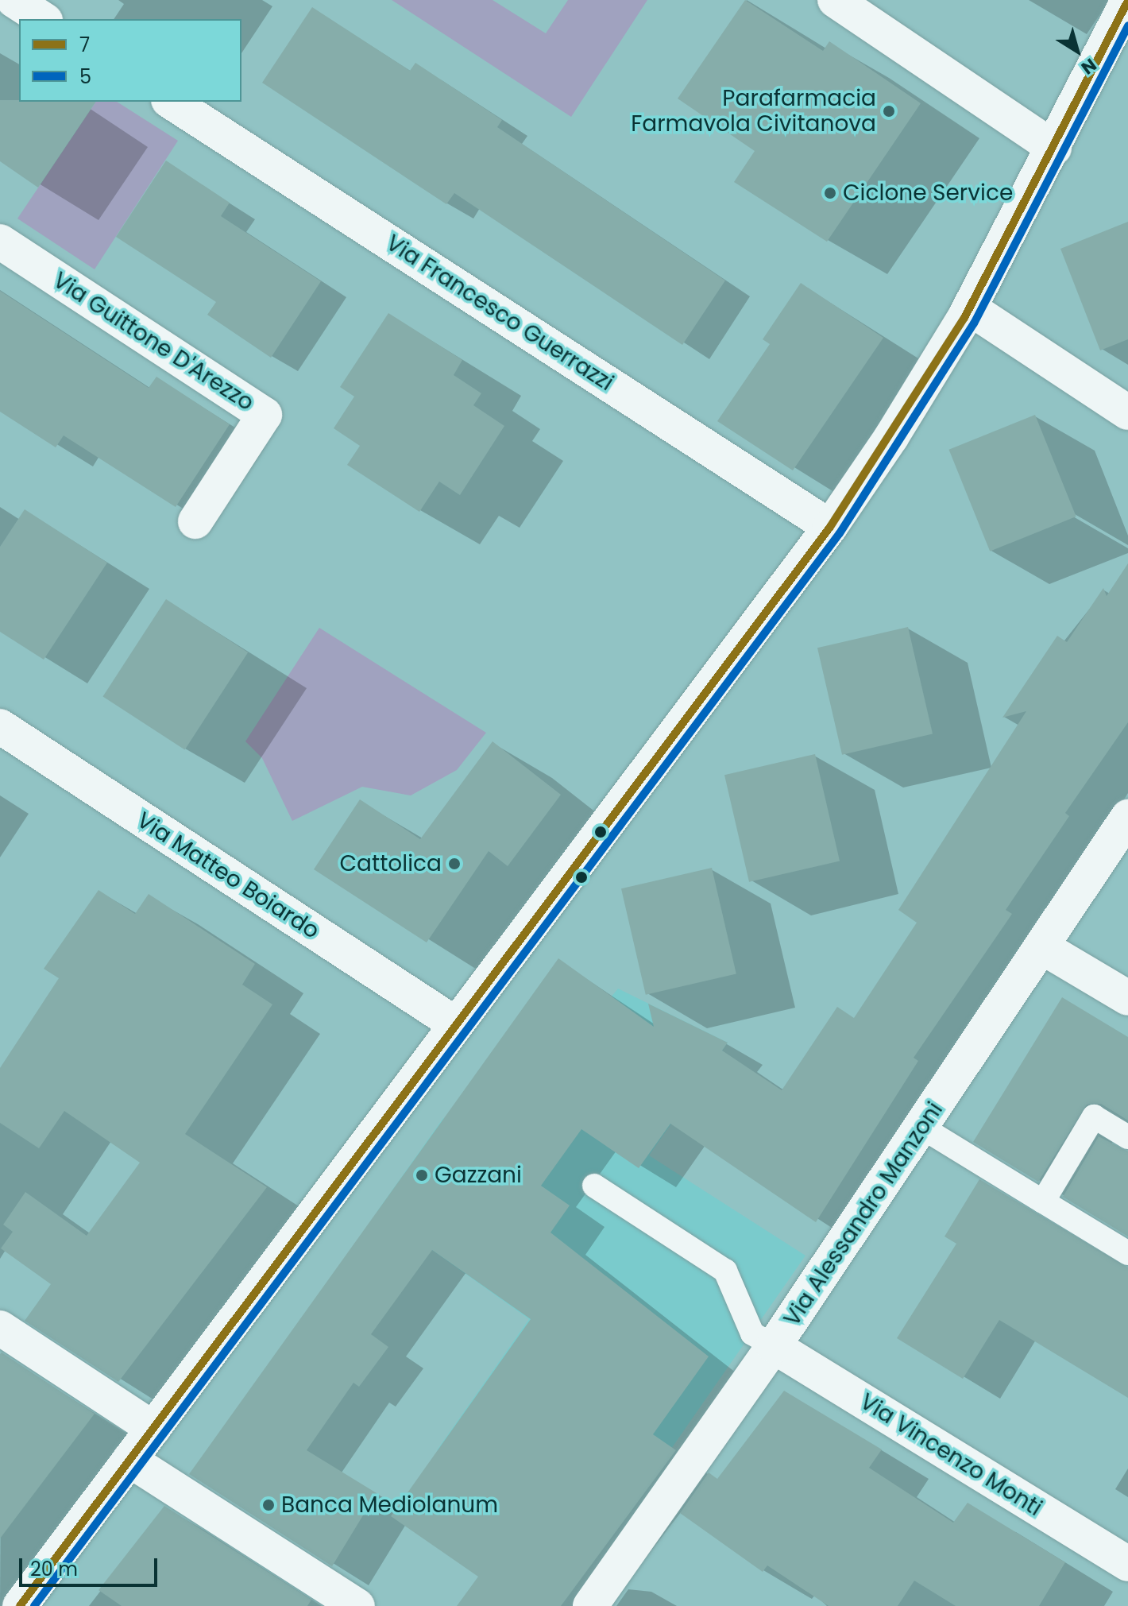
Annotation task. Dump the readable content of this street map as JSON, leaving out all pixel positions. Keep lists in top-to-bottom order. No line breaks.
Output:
{"streets":{"street":["Via Francesco Guerrazzi","Via Guittone D'Arezzo","Via Matteo Boiardo","Via Alessandro Manzoni","Via Vincenzo Monti"]},"crossings":[["Via Alessandro Manzoni","Via Vincenzo Monti"]],"places":["Parafarmacia Farmavola Civitanova","Ciclone Service","Cattolica","Gazzani","Banca Mediolanum"],"lines":["transit line 7","transit line 5"],"legend":["7","5"],"scale_bar":"20 m","north":"bottom right"}
